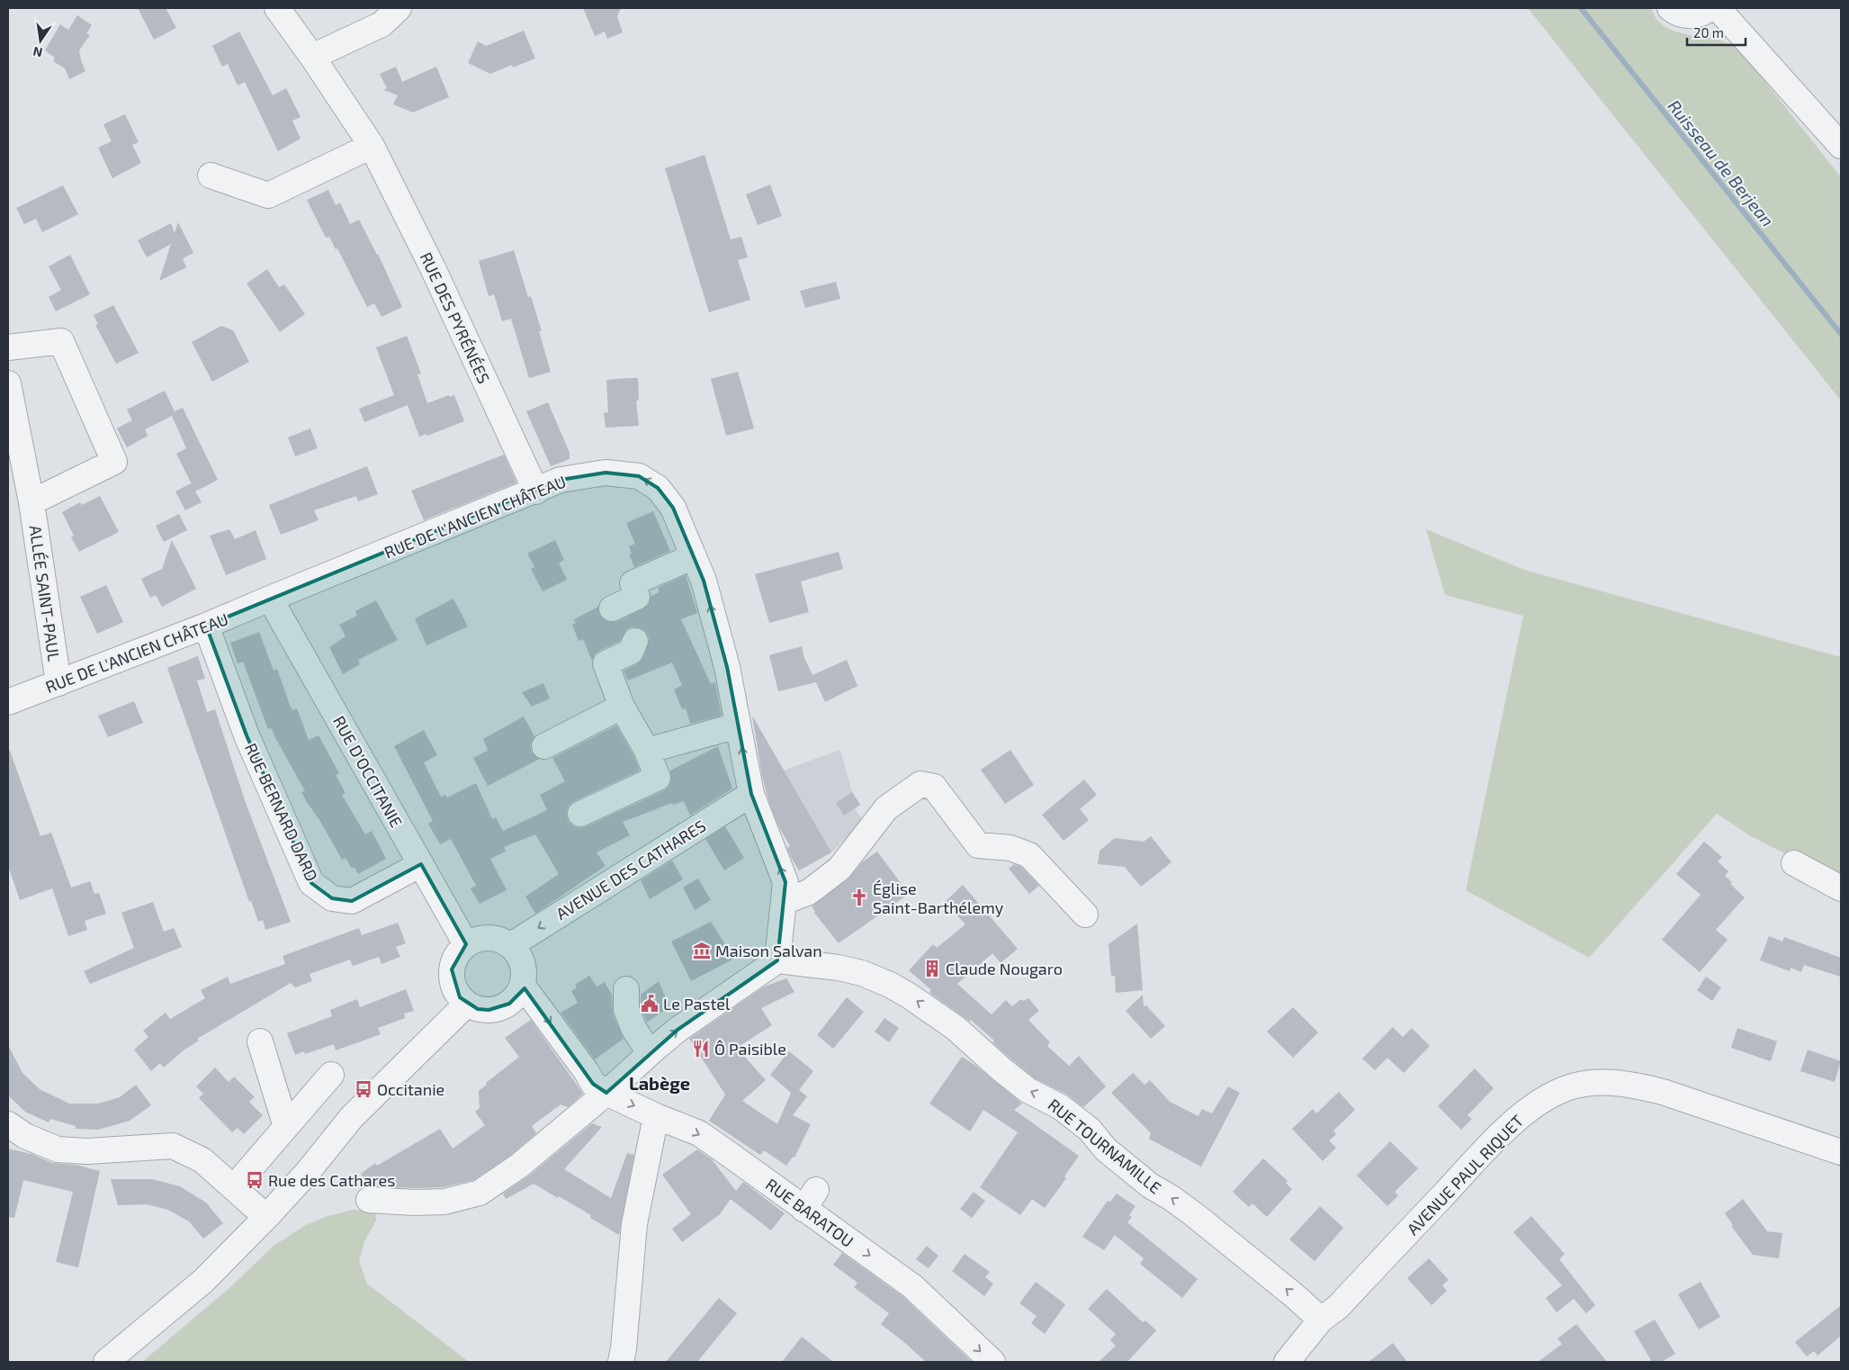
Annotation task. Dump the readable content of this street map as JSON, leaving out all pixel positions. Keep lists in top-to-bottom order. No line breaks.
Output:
{"streets":{"street":["RUE DES PYRÉNÉES","RUE DE L'ANCIEN CHÂTEAU","ALLÉE SAINT-PAUL","RUE D'OCCITANIE","RUE BERNARD DARD","AVENUE DES CATHARES","RUE TOURNAMILLE","AVENUE PAUL RIQUET","RUE BARATOU"]},"crossings":[["RUE DES PYRÉNÉES","RUE DE L'ANCIEN CHÂTEAU"],["RUE DE L'ANCIEN CHÂTEAU","ALLÉE SAINT-PAUL"],["RUE DE L'ANCIEN CHÂTEAU","RUE D'OCCITANIE"],["RUE DE L'ANCIEN CHÂTEAU","RUE BERNARD DARD"],["RUE DE L'ANCIEN CHÂTEAU","AVENUE DES CATHARES"],["RUE DE L'ANCIEN CHÂTEAU","RUE TOURNAMILLE"],["RUE D'OCCITANIE","RUE BERNARD DARD"],["RUE D'OCCITANIE","AVENUE DES CATHARES"],["RUE D'OCCITANIE","RUE BARATOU"],["AVENUE DES CATHARES","RUE BARATOU"],["RUE TOURNAMILLE","AVENUE PAUL RIQUET"]],"one_way":["RUE DE L'ANCIEN CHÂTEAU","RUE TOURNAMILLE","RUE BARATOU"],"districts":["Labège"],"water":["Ruisseau de Berjean"],"places":{"church":["Église Saint-Barthélemy"],"museum":["Maison Salvan"],"building":["Claude Nougaro"],"public building":["Le Pastel"],"restaurant":["Ô Paisible"],"bus stop":["Occitanie","Rue des Cathares"]},"scale_bar":"20 m","north":"bottom"}
